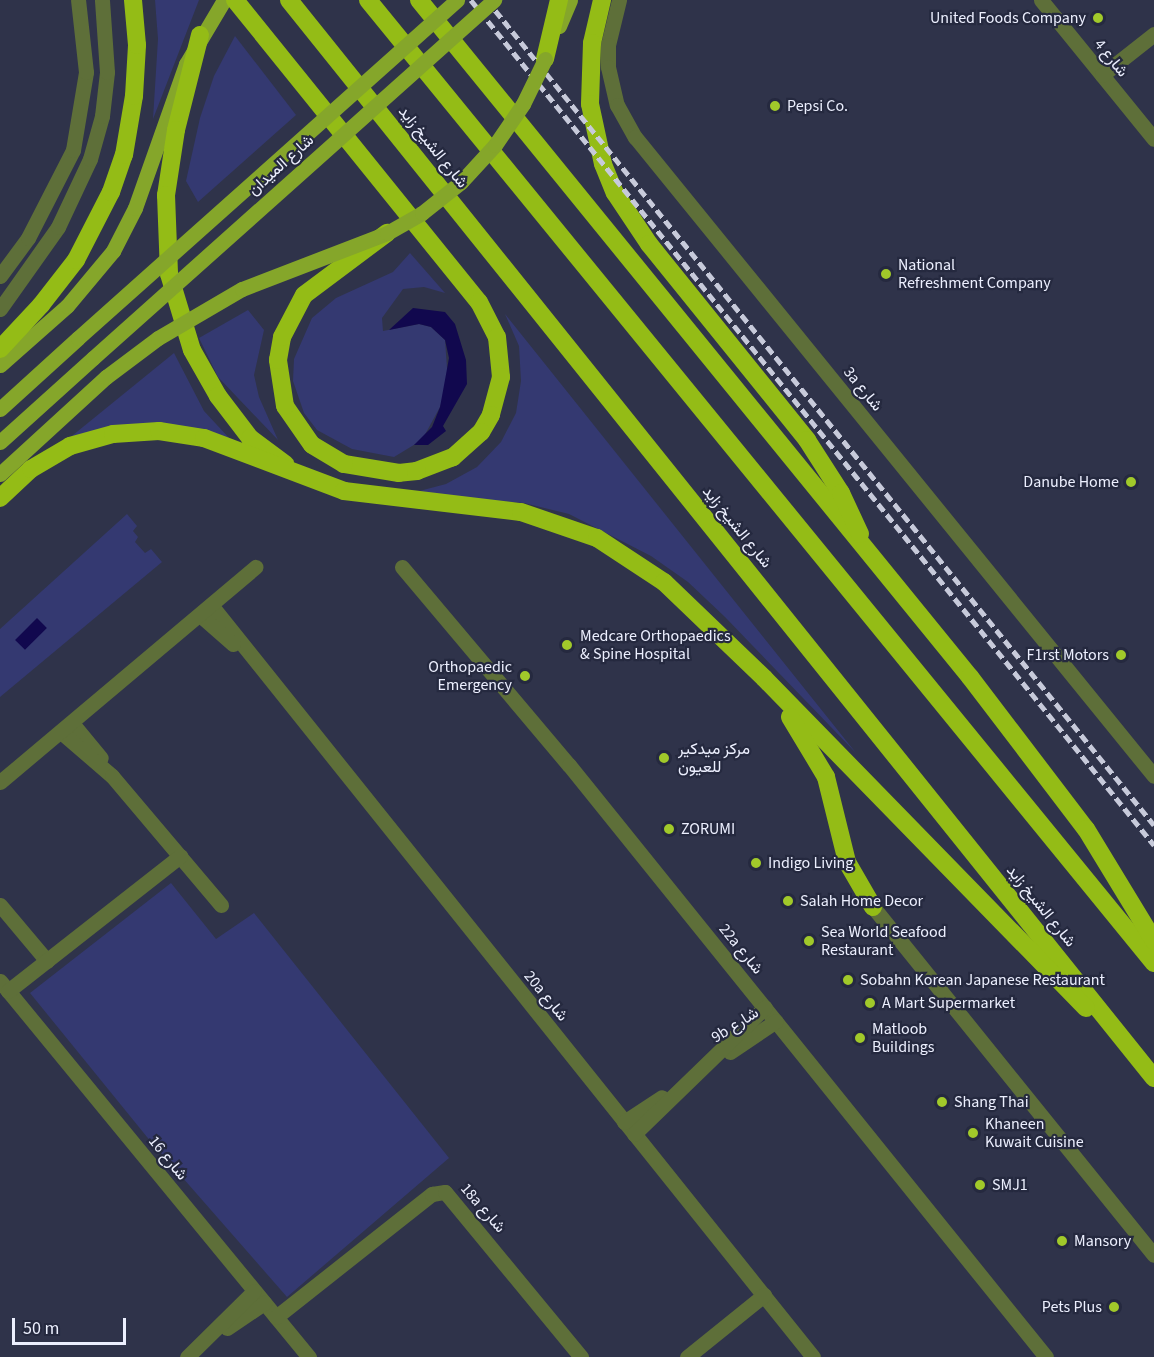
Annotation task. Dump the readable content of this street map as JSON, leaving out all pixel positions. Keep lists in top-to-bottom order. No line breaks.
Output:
{"streets":{"highway":["شارع الشيخ زايد"],"main road":["شارع الميدان"],"street":["شارع 4","3a شارع","22a شارع","20a شارع","9b شارع","شارع 16","18a شارع"]},"crossings":[["22a شارع","9b شارع"],["20a شارع","9b شارع"],["شارع 16","18a شارع"]],"places":["United Foods Company","Pepsi Co.","National Refreshment Company","Danube Home","Medcare Orthopaedics & Spine Hospital","F1rst Motors","Orthopaedic Emergency","مركز ميدكير للعيون","ZORUMI","Indigo Living","Salah Home Decor","Sea World Seafood Restaurant","Sobahn Korean Japanese Restaurant","A Mart Supermarket","Matloob Buildings","Shang Thai","Khaneen Kuwait Cuisine","SMJ1","Mansory","Pets Plus"],"scale_bar":"50 m"}
